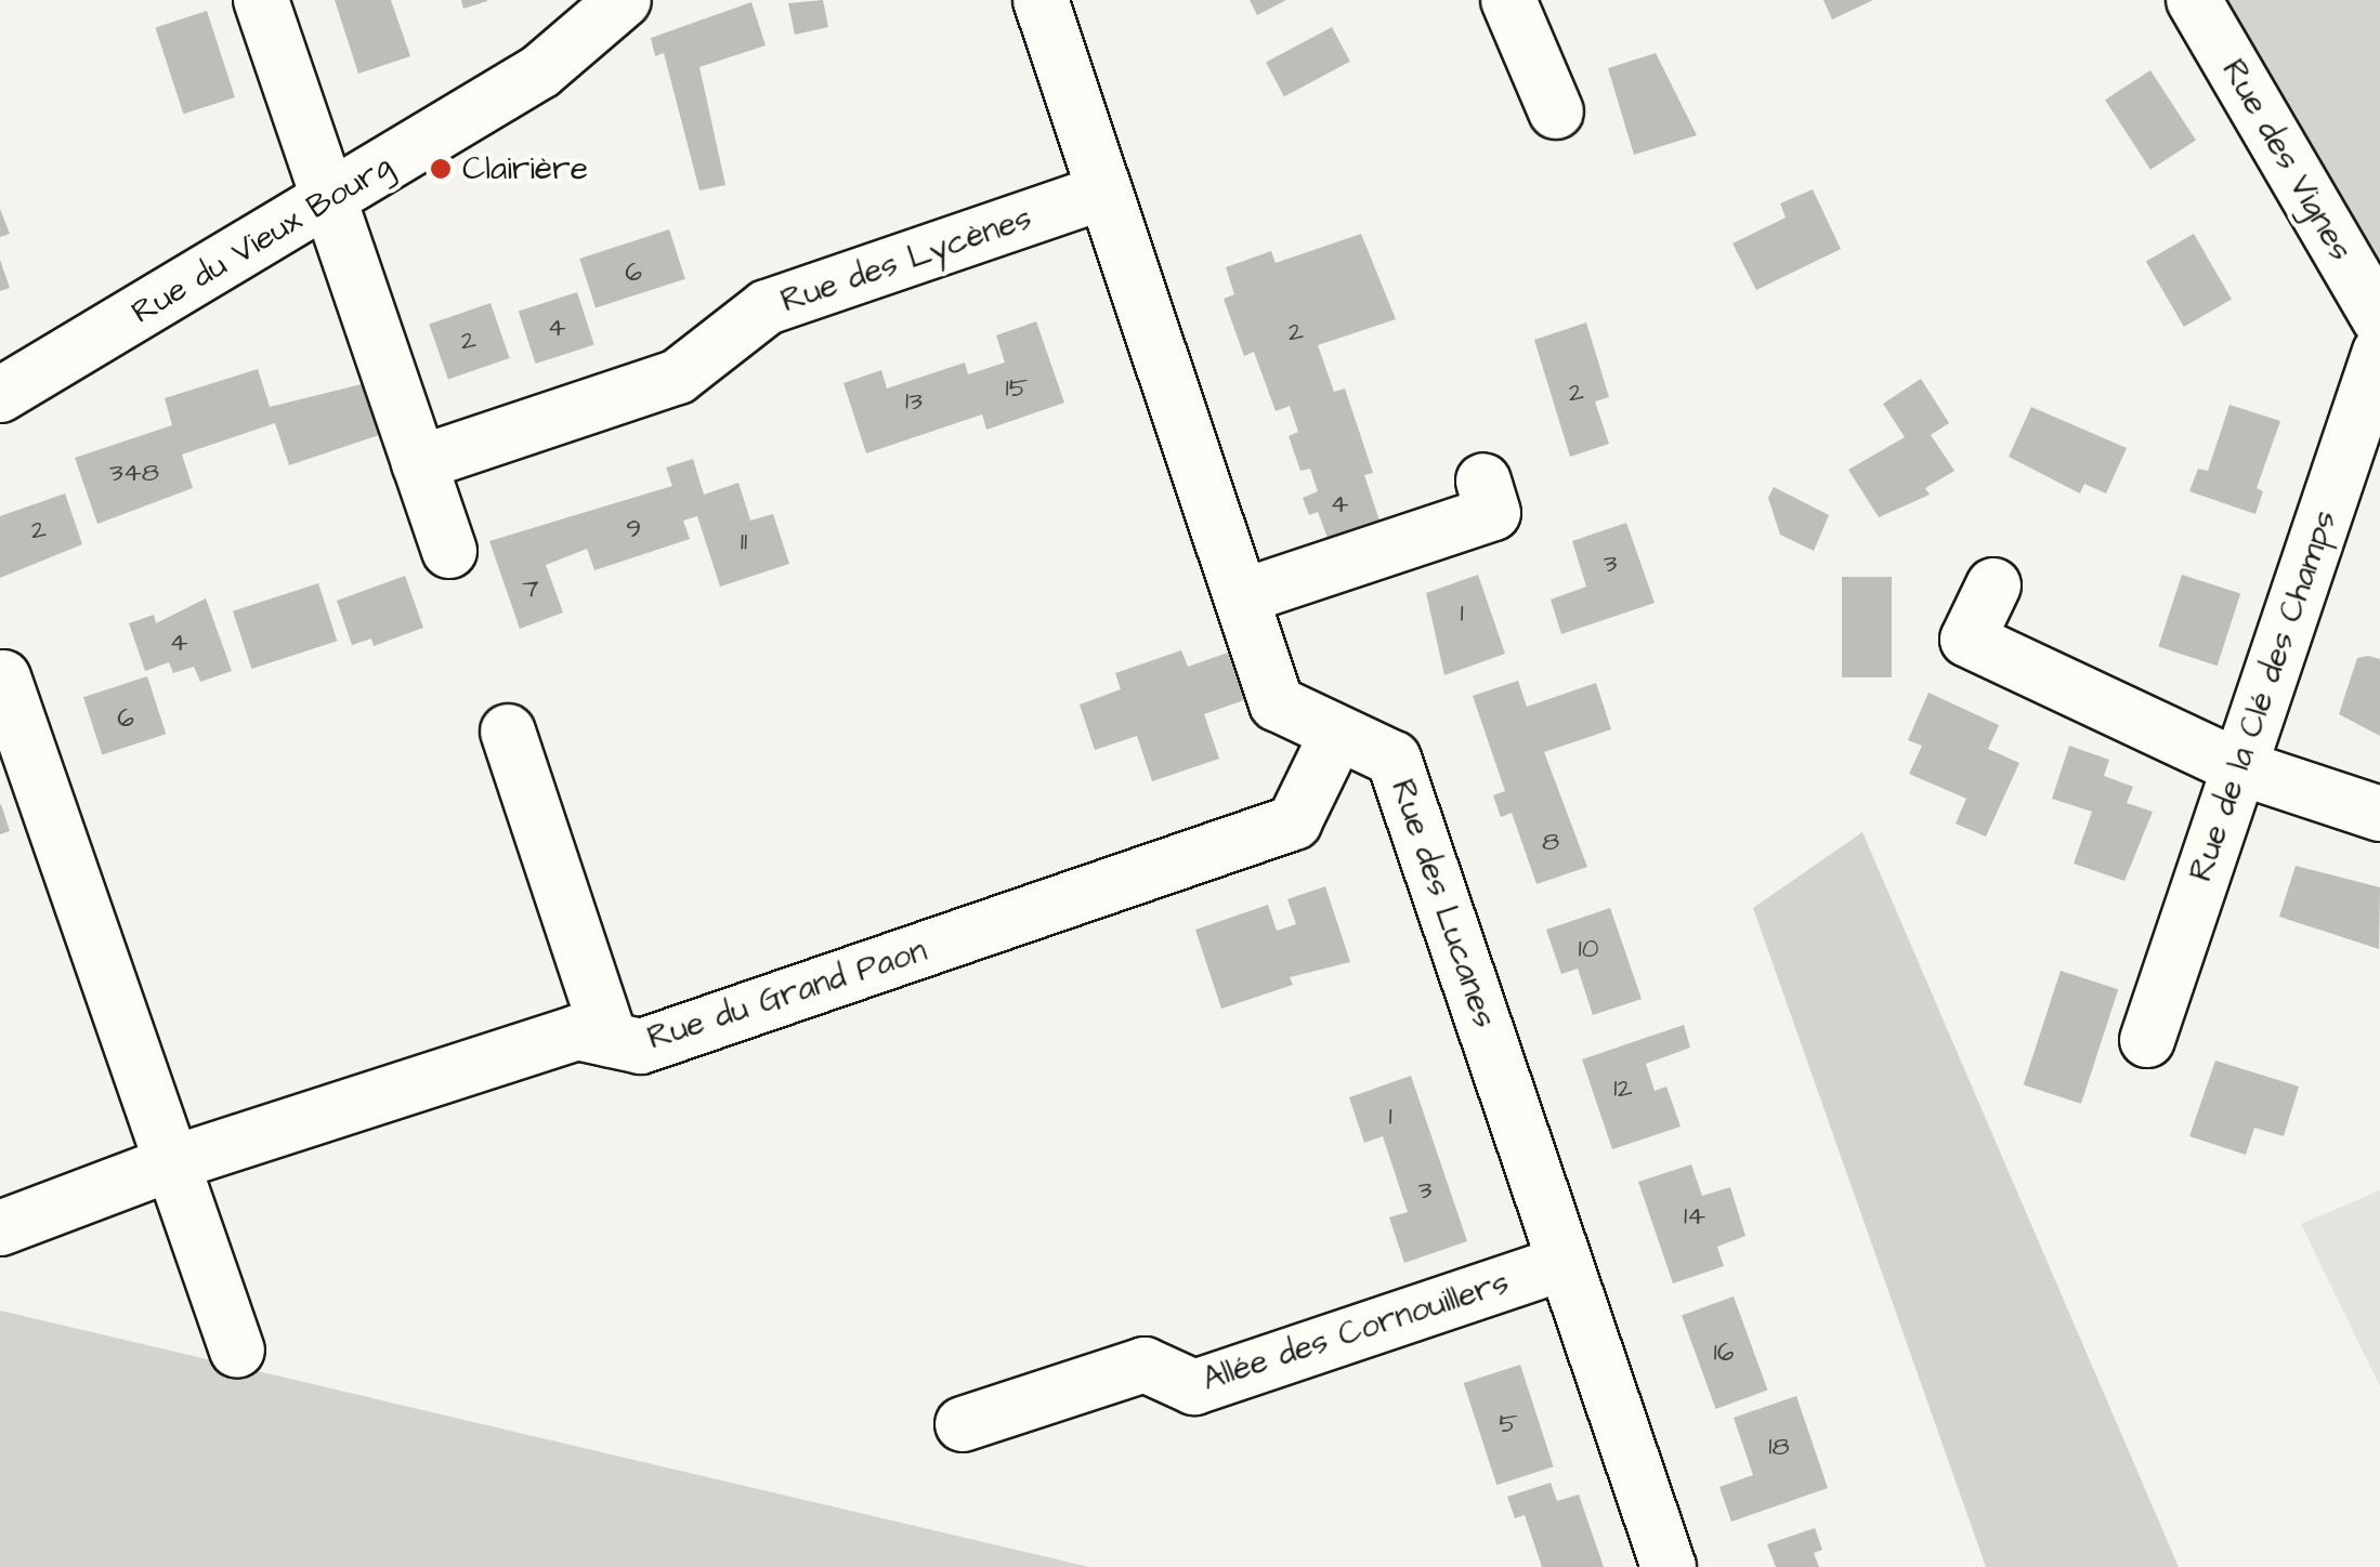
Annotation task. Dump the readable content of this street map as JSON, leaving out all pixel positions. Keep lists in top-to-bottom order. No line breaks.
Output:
{"streets":{"street":["Rue des Vignes","Rue du Vieux Bourg","Rue des Lycènes","Rue de la Clé des Champs","Rue des Lucanes","Rue du Grand Paon","Allée des Cornouillers"]},"crossings":[["Rue des Lycènes","Rue des Lucanes"],["Rue des Lucanes","Rue du Grand Paon"],["Rue des Lucanes","Allée des Cornouillers"]],"places":["Clairière"],"house_numbers":["6","4","2","2","15","2","13","348","4","9","2","11","3","7","1","4","6","8","10","12","1","3","14","16","5","18"]}
